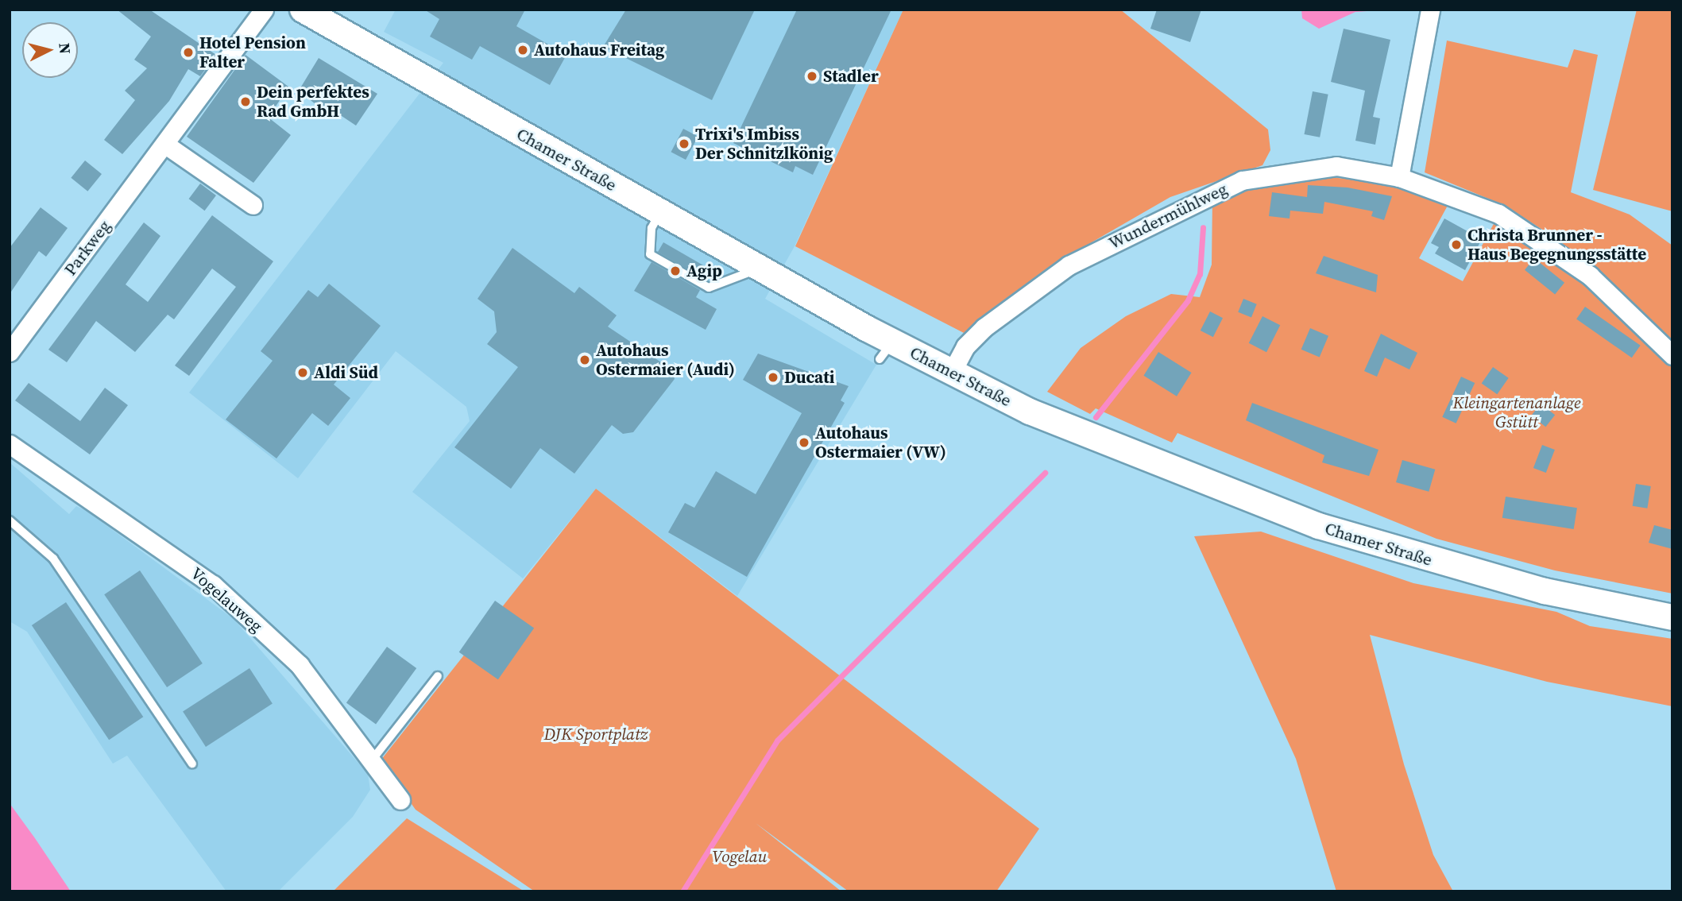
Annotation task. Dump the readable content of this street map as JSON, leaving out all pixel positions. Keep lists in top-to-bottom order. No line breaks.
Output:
{"streets":{"main road":["Chamer Straße"],"street":["Wundermühlweg","Parkweg","Vogelauweg"]},"crossings":[["Chamer Straße","Wundermühlweg"]],"parks":["Kleingartenanlage Gstütt","DJK Sportplatz","Vogelau"],"places":["Autohaus Freitag","Hotel Pension Falter","Stadler","Dein perfektes Rad GmbH","Trixi's Imbiss Der Schnitzlkönig","Christa Brunner - Haus Begegnungsstätte","Agip","Autohaus Ostermaier (Audi)","Aldi Süd","Ducati","Autohaus Ostermaier (VW)"],"north":"right"}
